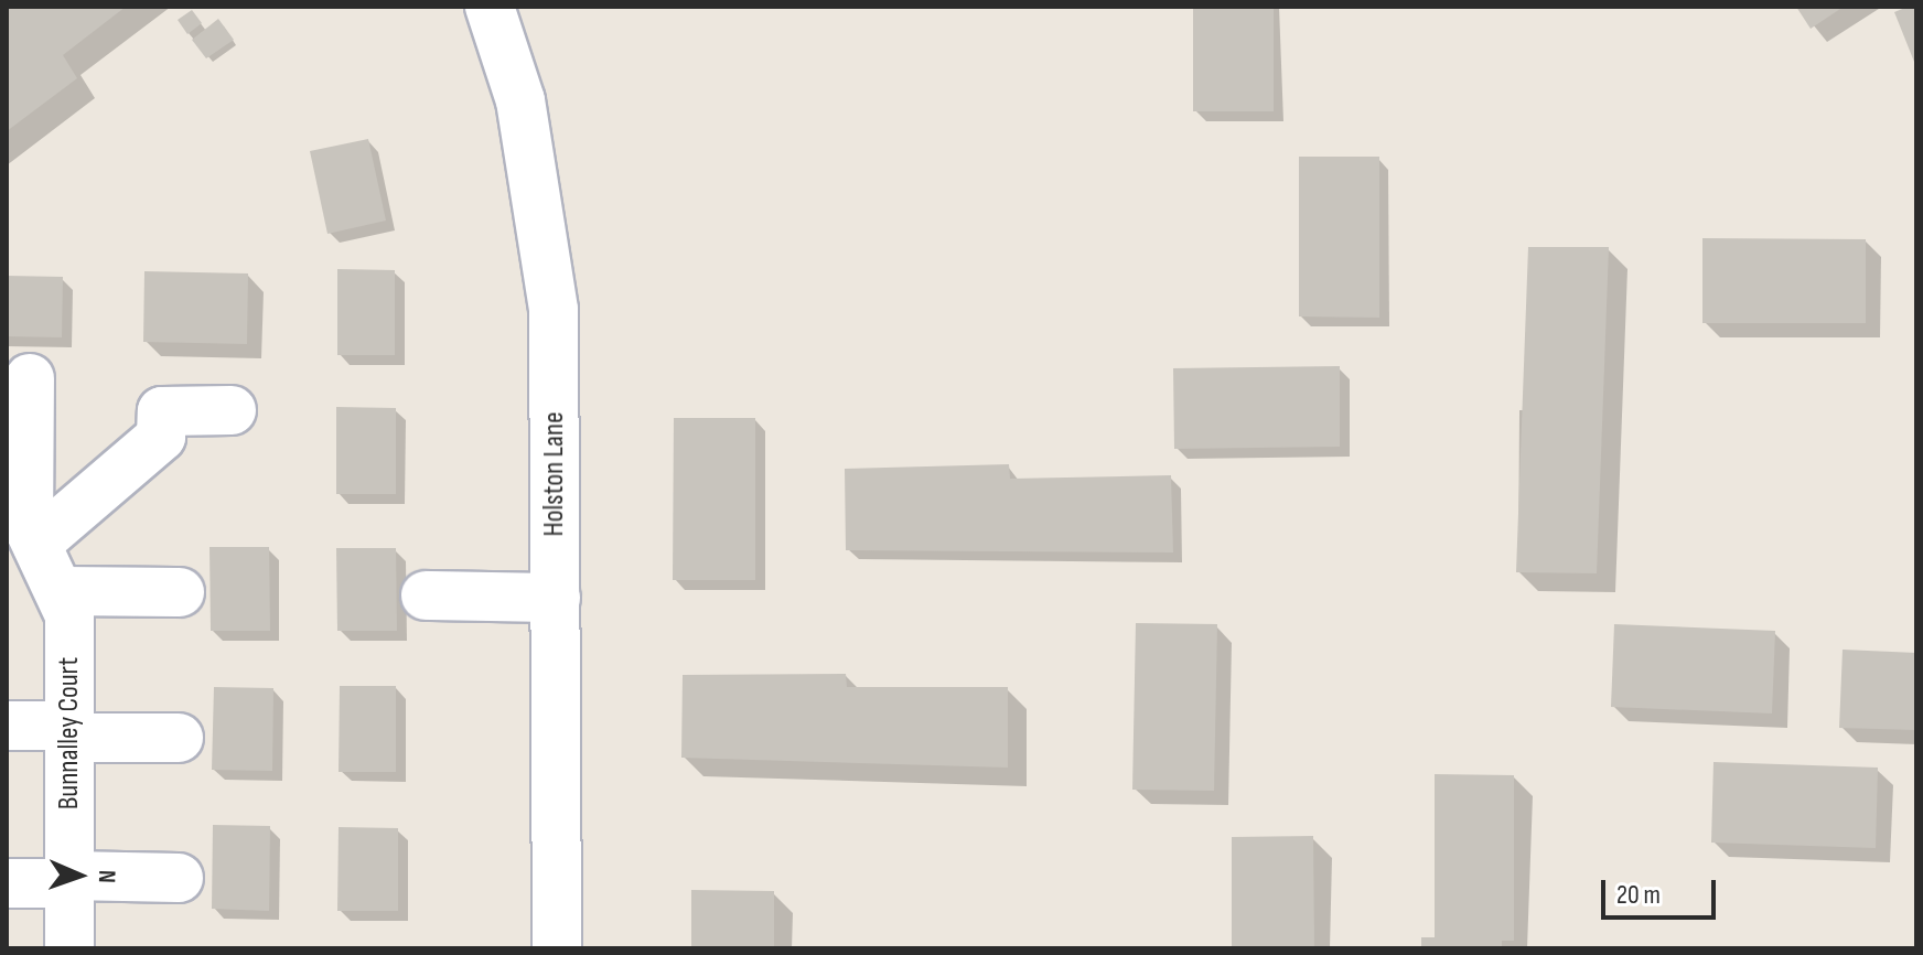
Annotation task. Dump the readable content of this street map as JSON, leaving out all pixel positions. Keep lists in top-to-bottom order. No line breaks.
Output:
{"streets":{"street":["Holston Lane","Bunnalley Court"]},"scale_bar":"20 m","north":"right"}
